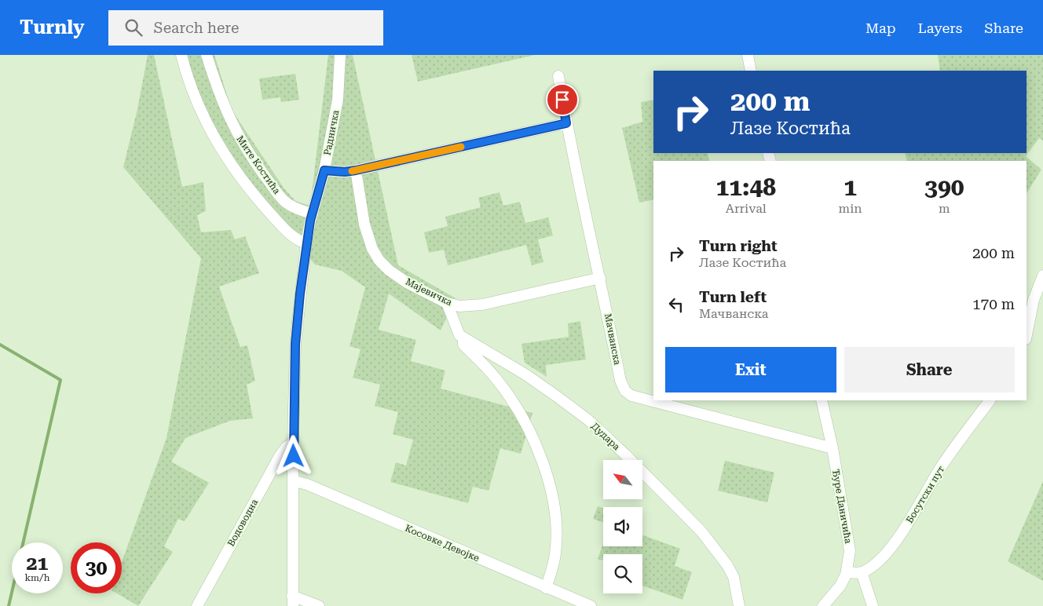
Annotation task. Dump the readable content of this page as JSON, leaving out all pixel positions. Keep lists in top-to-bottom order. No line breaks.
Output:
{"streets":{"street":["Радничка","Мите Костића","Мајевичка","Мачванска","Дудара","Босутски пут","Ђуре Даничића","Водоводна","Косовке Девојке"]},"crossings":[["Радничка","Мите Костића"],["Радничка","Водоводна"],["Мајевичка","Мачванска"],["Мајевичка","Дудара"],["Мачванска","Ђуре Даничића"],["Дудара","Косовке Девојке"]],"north":"top left","page":{"header":"Turnly","search":"Search here","nav":["Map","Layers","Share"],"turn":["200 m","Лазе Костића"],"eta":["11:48","Arrival","1","min","390","m"],"list":[{"name":"Turn right","note":"Лазе Костића","value":"200 m"},{"name":"Turn left","note":"Мачванска","value":"170 m"}],"buttons":["Exit","Share"],"speed":"21 km/h","limit":"30"}}
